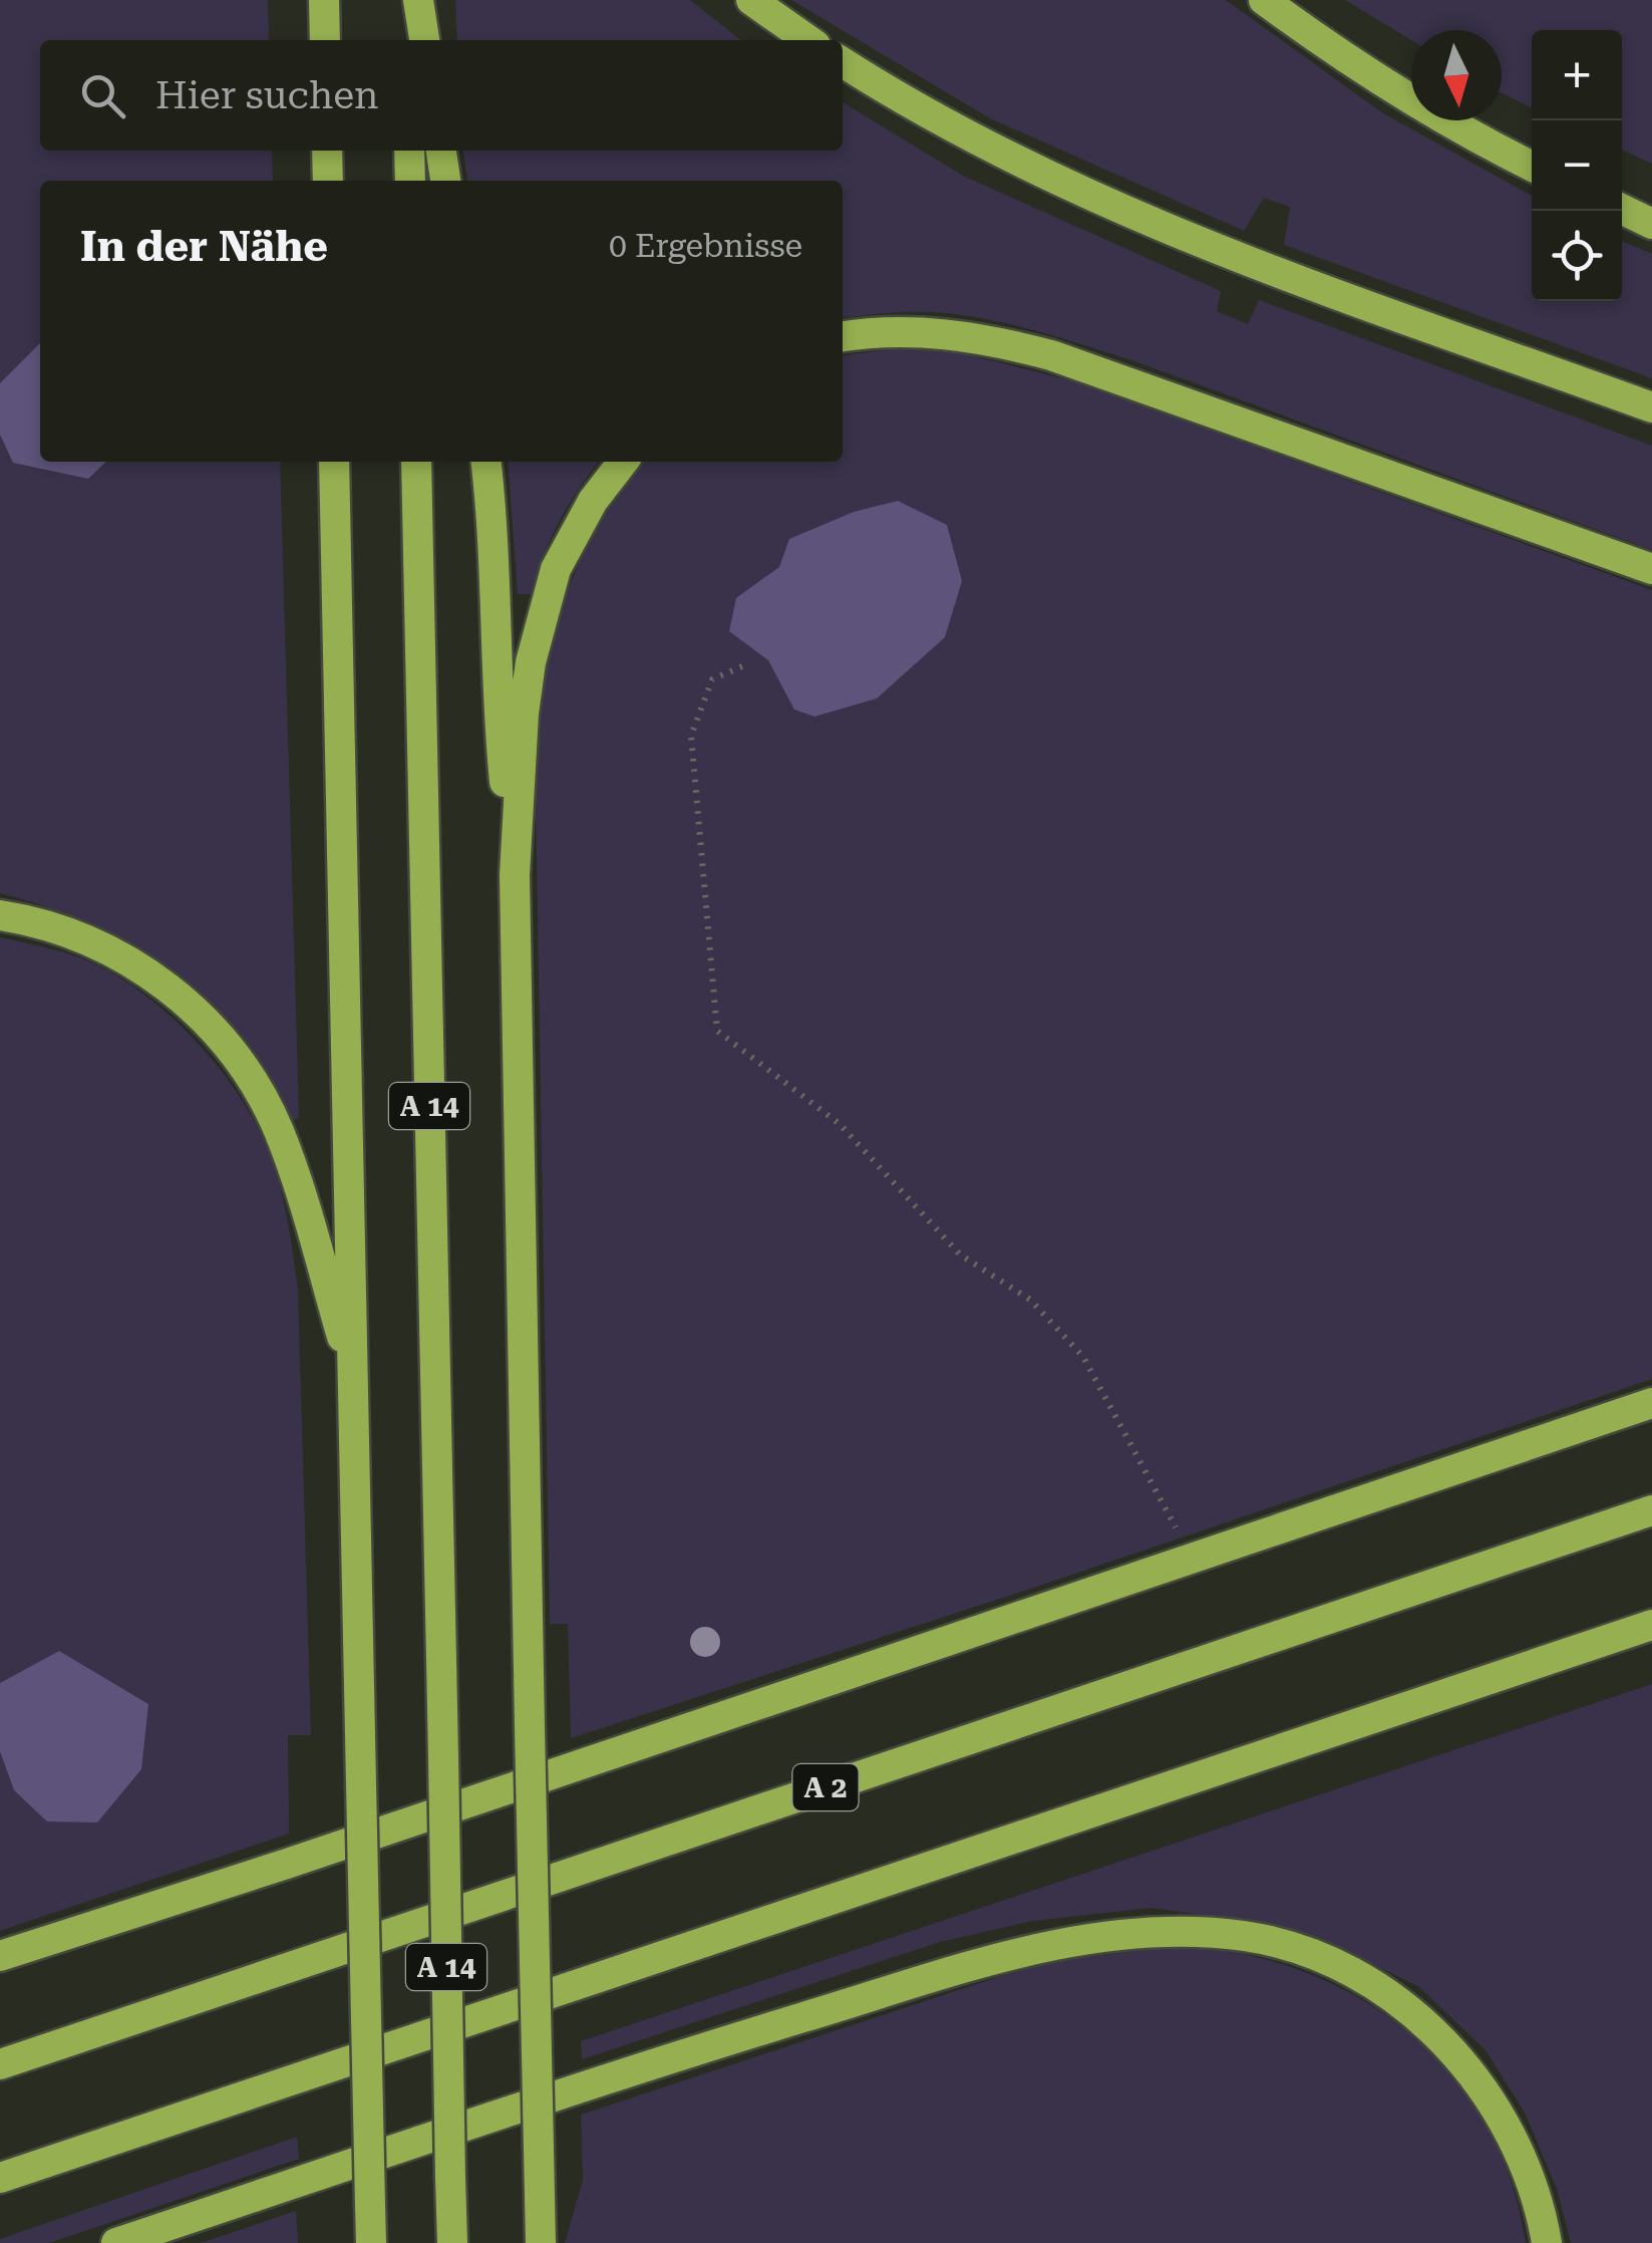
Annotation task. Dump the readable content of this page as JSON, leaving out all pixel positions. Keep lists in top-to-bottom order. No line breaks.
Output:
{"streets":{"highway":["A 14","A 2"]},"north":"bottom","page":{"map_buttons":["+","−"],"search":"Hier suchen","heading":["In der Nähe","0 Ergebnisse"]}}
